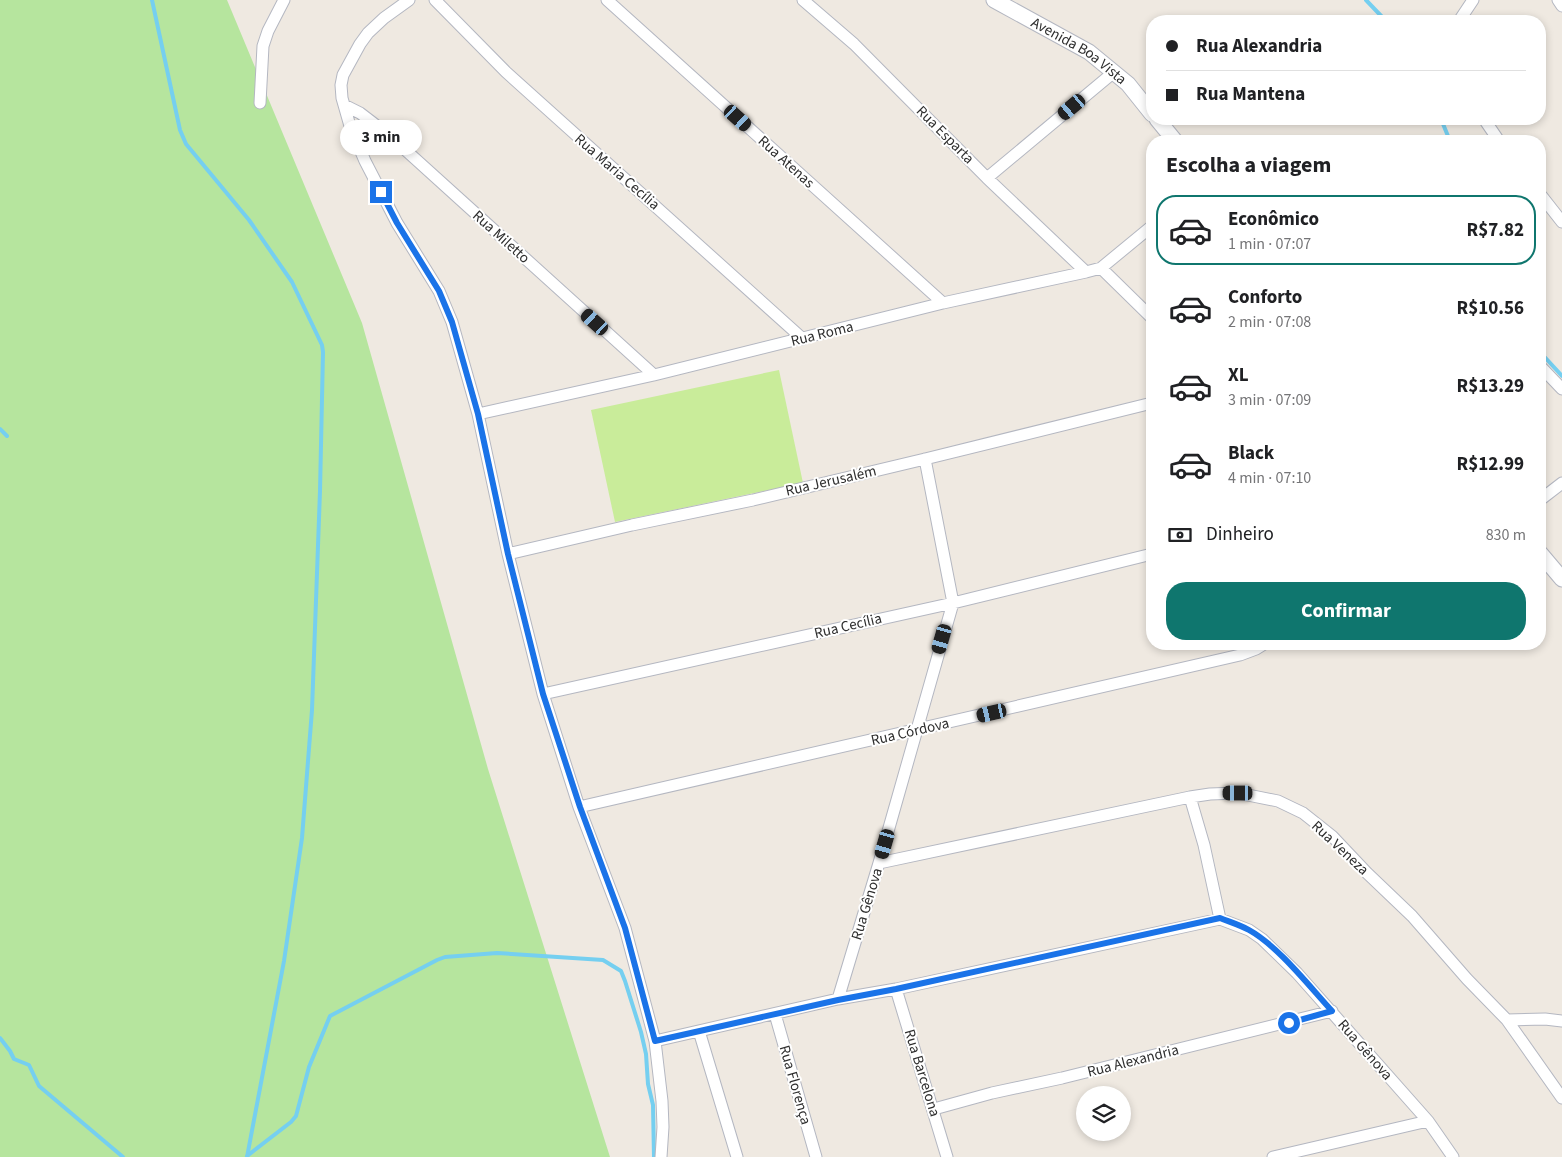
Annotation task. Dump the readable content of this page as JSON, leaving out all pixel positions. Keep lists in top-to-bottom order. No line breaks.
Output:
{"streets":{"street":["Avenida Boa Vista","Rua Esparta","Rua Atenas","Rua Maria Cecília","Rua Miletto","Rua Roma","Rua Jerusalém","Rua Cecília","Rua Córdova","Rua Veneza","Rua Gênova","Rua Alexandria","Rua Barcelona","Rua Florença"]},"crossings":[["Rua Esparta","Rua Roma"],["Rua Atenas","Rua Roma"],["Rua Maria Cecília","Rua Roma"],["Rua Miletto","Rua Roma"],["Rua Jerusalém","Rua Gênova"],["Rua Cecília","Rua Gênova"],["Rua Córdova","Rua Gênova"],["Rua Veneza","Rua Gênova"],["Rua Gênova","Rua Alexandria"],["Rua Alexandria","Rua Barcelona"]],"page":{"banner":["Rua Alexandria","Rua Mantena"],"bubble":"3 min","heading":"Escolha a viagem","list":[{"name":"Econômico","note":"1 min · 07:07","value":"R$7.82"},{"name":"Conforto","note":"2 min · 07:08","value":"R$10.56"},{"name":"XL","note":"3 min · 07:09","value":"R$13.29"},{"name":"Black","note":"4 min · 07:10","value":"R$12.99"}],"pay":["Dinheiro","830 m"],"buttons":"Confirmar"}}
